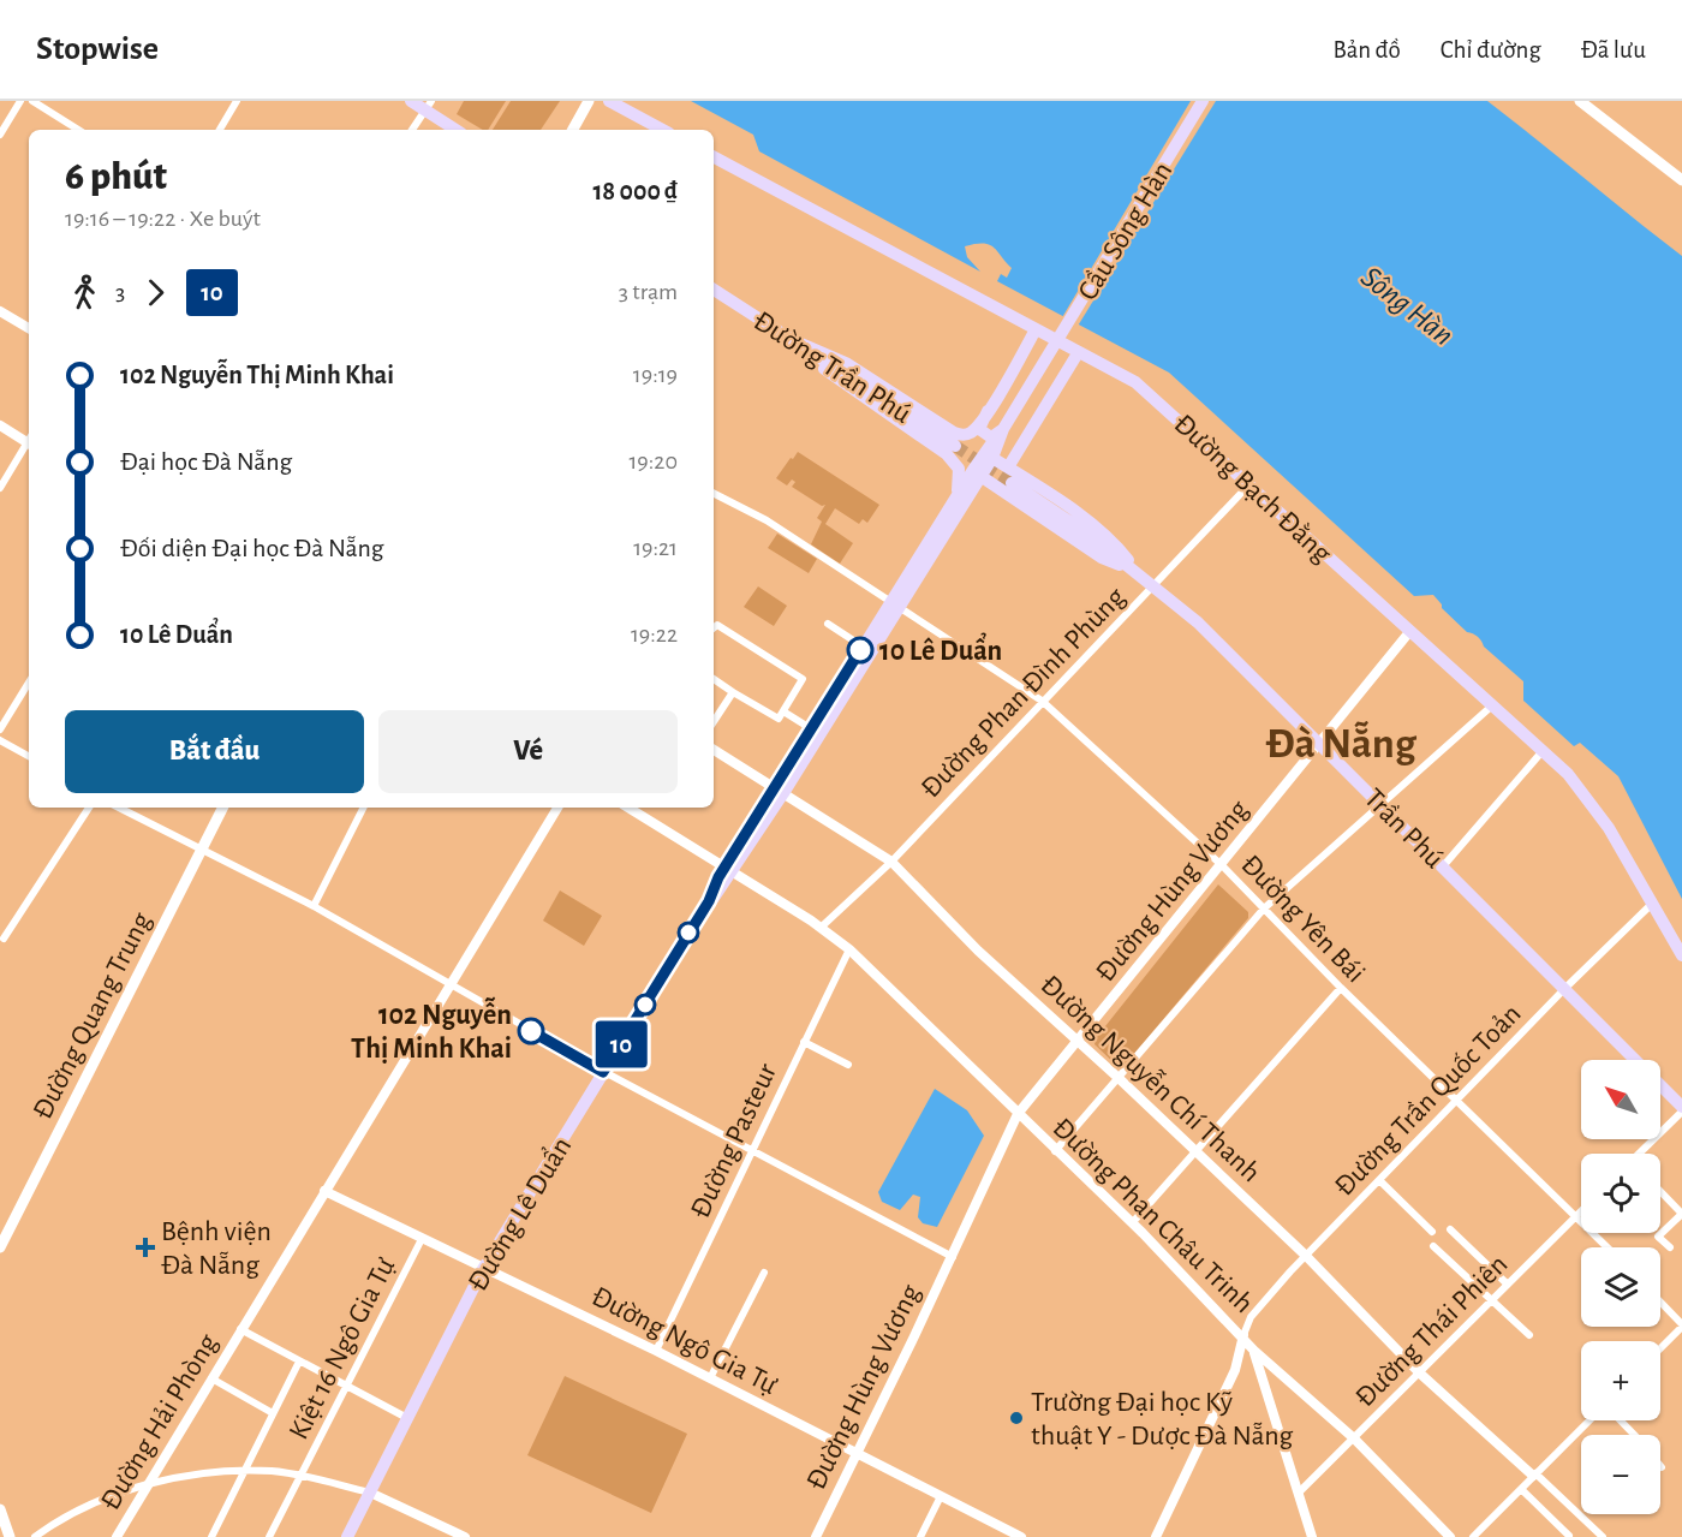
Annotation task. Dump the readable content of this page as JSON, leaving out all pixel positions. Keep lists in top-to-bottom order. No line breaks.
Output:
{"streets":{"main road":["Cầu Sông Hàn","Đường Trần Phú","Đường Bạch Đằng","Trần Phú","Đường Quang Trung","Đường Lê Duẩn"],"street":["Đường Phan Đình Phùng","Đường Hùng Vương","Đường Yên Bái","Đường Nguyễn Chí Thanh","Đường Trần Quốc Toản","Đường Pasteur","Đường Phan Châu Trinh","Đường Thái Phiên","Đường Ngô Gia Tự","Kiệt 16 Ngô Gia Tự","Đường Hải Phòng"]},"crossings":[["Cầu Sông Hàn","Đường Lê Duẩn"],["Đường Bạch Đằng","Đường Phan Đình Phùng"],["Đường Bạch Đằng","Đường Hùng Vương"],["Đường Bạch Đằng","Đường Trần Quốc Toản"],["Đường Phan Đình Phùng","Trần Phú"],["Đường Phan Đình Phùng","Đường Yên Bái"],["Đường Phan Đình Phùng","Đường Nguyễn Chí Thanh"],["Đường Phan Đình Phùng","Đường Phan Châu Trinh"],["Trần Phú","Đường Hùng Vương"],["Trần Phú","Đường Trần Quốc Toản"],["Trần Phú","Đường Lê Duẩn"],["Đường Hùng Vương","Đường Yên Bái"],["Đường Hùng Vương","Đường Nguyễn Chí Thanh"],["Đường Hùng Vương","Đường Phan Châu Trinh"],["Đường Hùng Vương","Đường Ngô Gia Tự"],["Đường Yên Bái","Đường Trần Quốc Toản"],["Đường Yên Bái","Đường Lê Duẩn"],["Đường Yên Bái","Đường Thái Phiên"],["Đường Nguyễn Chí Thanh","Đường Trần Quốc Toản"],["Đường Nguyễn Chí Thanh","Đường Lê Duẩn"],["Đường Nguyễn Chí Thanh","Đường Thái Phiên"],["Đường Trần Quốc Toản","Đường Phan Châu Trinh"],["Đường Pasteur","Đường Phan Châu Trinh"],["Đường Pasteur","Đường Ngô Gia Tự"],["Đường Lê Duẩn","Đường Phan Châu Trinh"],["Đường Lê Duẩn","Đường Ngô Gia Tự"],["Đường Lê Duẩn","Đường Hải Phòng"],["Đường Phan Châu Trinh","Đường Thái Phiên"],["Đường Ngô Gia Tự","Kiệt 16 Ngô Gia Tự"],["Đường Ngô Gia Tự","Đường Hải Phòng"],["Kiệt 16 Ngô Gia Tự","Đường Hải Phòng"]],"districts":["Đà Nẵng"],"water":["Sông Hàn"],"places":{"other":["10 Lê Duẩn","102 Nguyễn Thị Minh Khai","Trường Đại học Kỹ thuật Y - Dược Đà Nẵng"],"health":["Bệnh viện Đà Nẵng"]},"lines":["bus line 10"],"north":"top left","page":{"header":"Stopwise","nav":["Bản đồ","Chỉ đường","Đã lưu"],"on_map":"10","heading":["6 phút","19:16 – 19:22 · Xe buýt","18 000 ₫"],"legs":["3","10","3 trạm"],"list":[{"name":"102 Nguyễn Thị Minh Khai","value":"19:19"},{"name":"Đại học Đà Nẵng","value":"19:20"},{"name":"Đối diện Đại học Đà Nẵng","value":"19:21"},{"name":"10 Lê Duẩn","value":"19:22"}],"buttons":["Bắt đầu","Vé"],"map_buttons":["+","−"]}}
